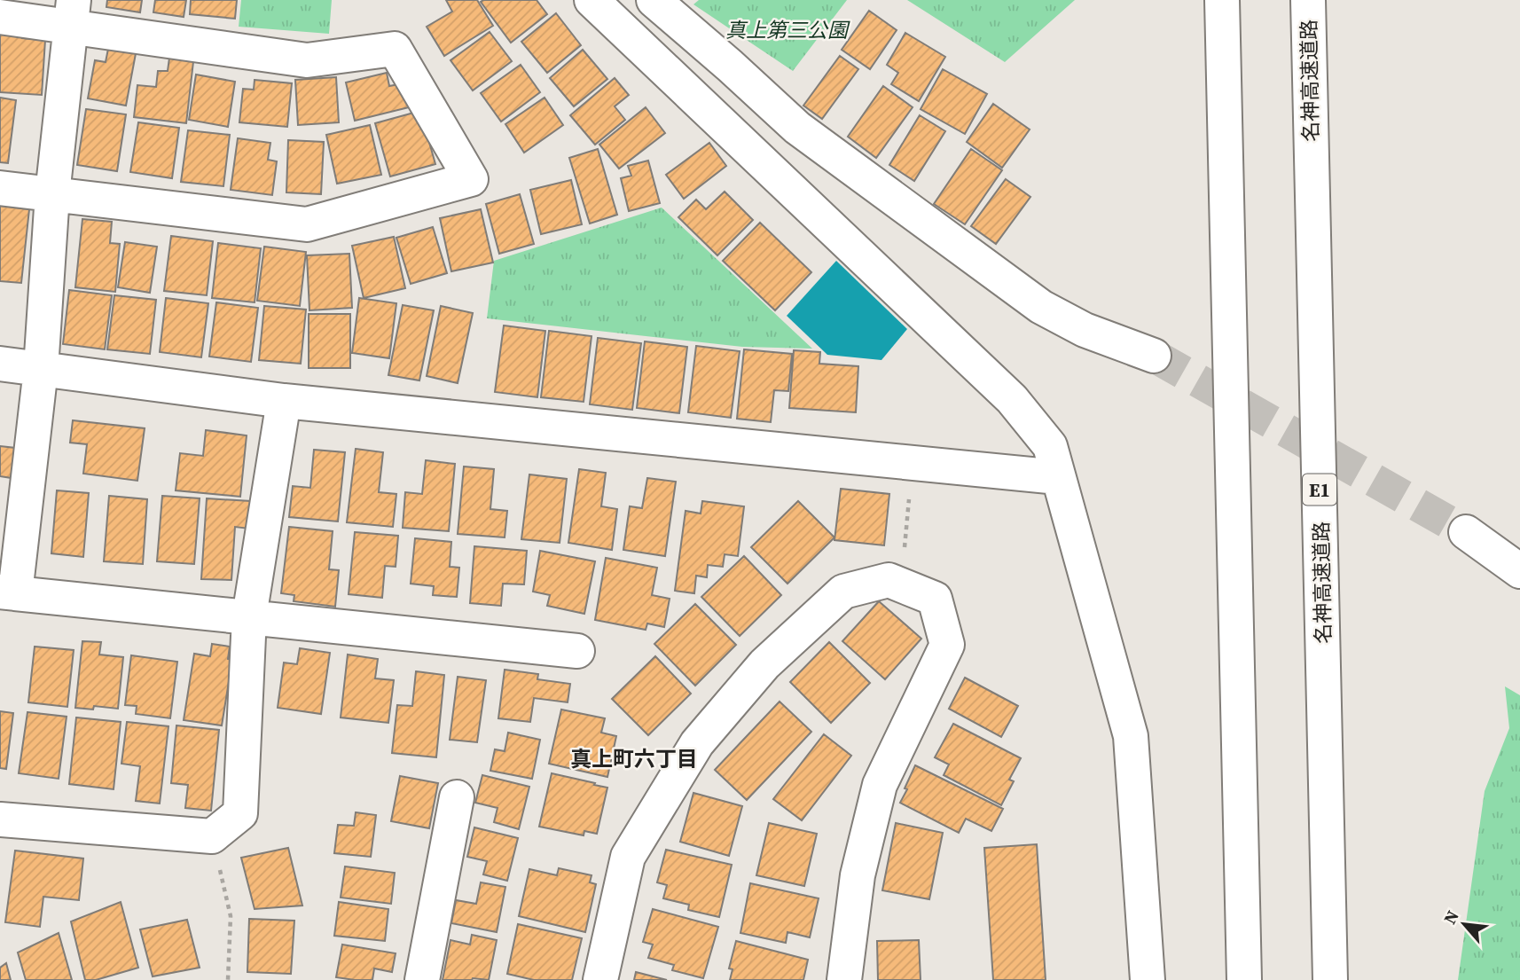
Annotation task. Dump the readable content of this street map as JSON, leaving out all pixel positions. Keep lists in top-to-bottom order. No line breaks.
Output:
{"streets":{"main road":["名神高速道路","E1"]},"districts":["真上町六丁目"],"parks":["真上第三公園"],"north":"top left"}
